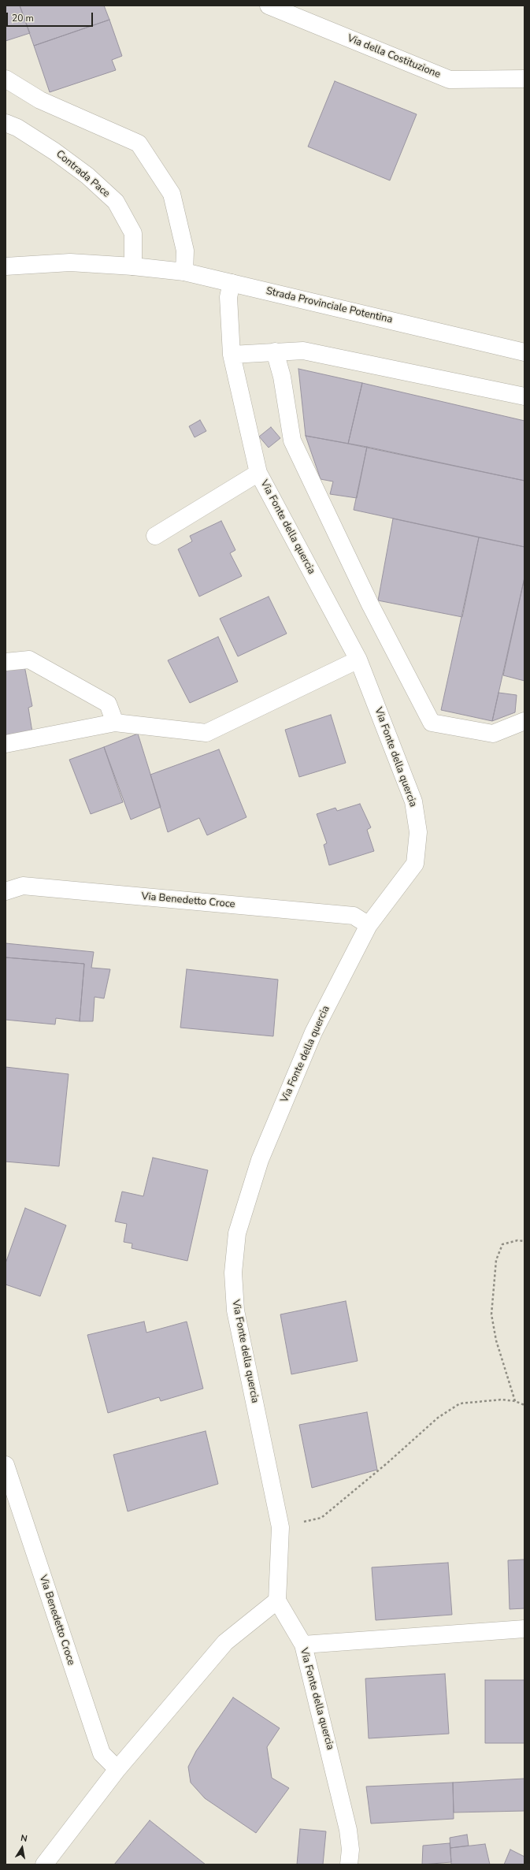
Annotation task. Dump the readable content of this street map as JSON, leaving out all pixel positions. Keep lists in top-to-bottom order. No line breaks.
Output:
{"streets":{"street":["Via della Costituzione","Contrada Pace","Strada Provinciale Potentina","Via Fonte della quercia","Via Benedetto Croce"]},"crossings":[["Contrada Pace","Strada Provinciale Potentina"],["Strada Provinciale Potentina","Via Fonte della quercia"],["Via Fonte della quercia","Via Benedetto Croce"]],"scale_bar":"20 m","north":"top"}
